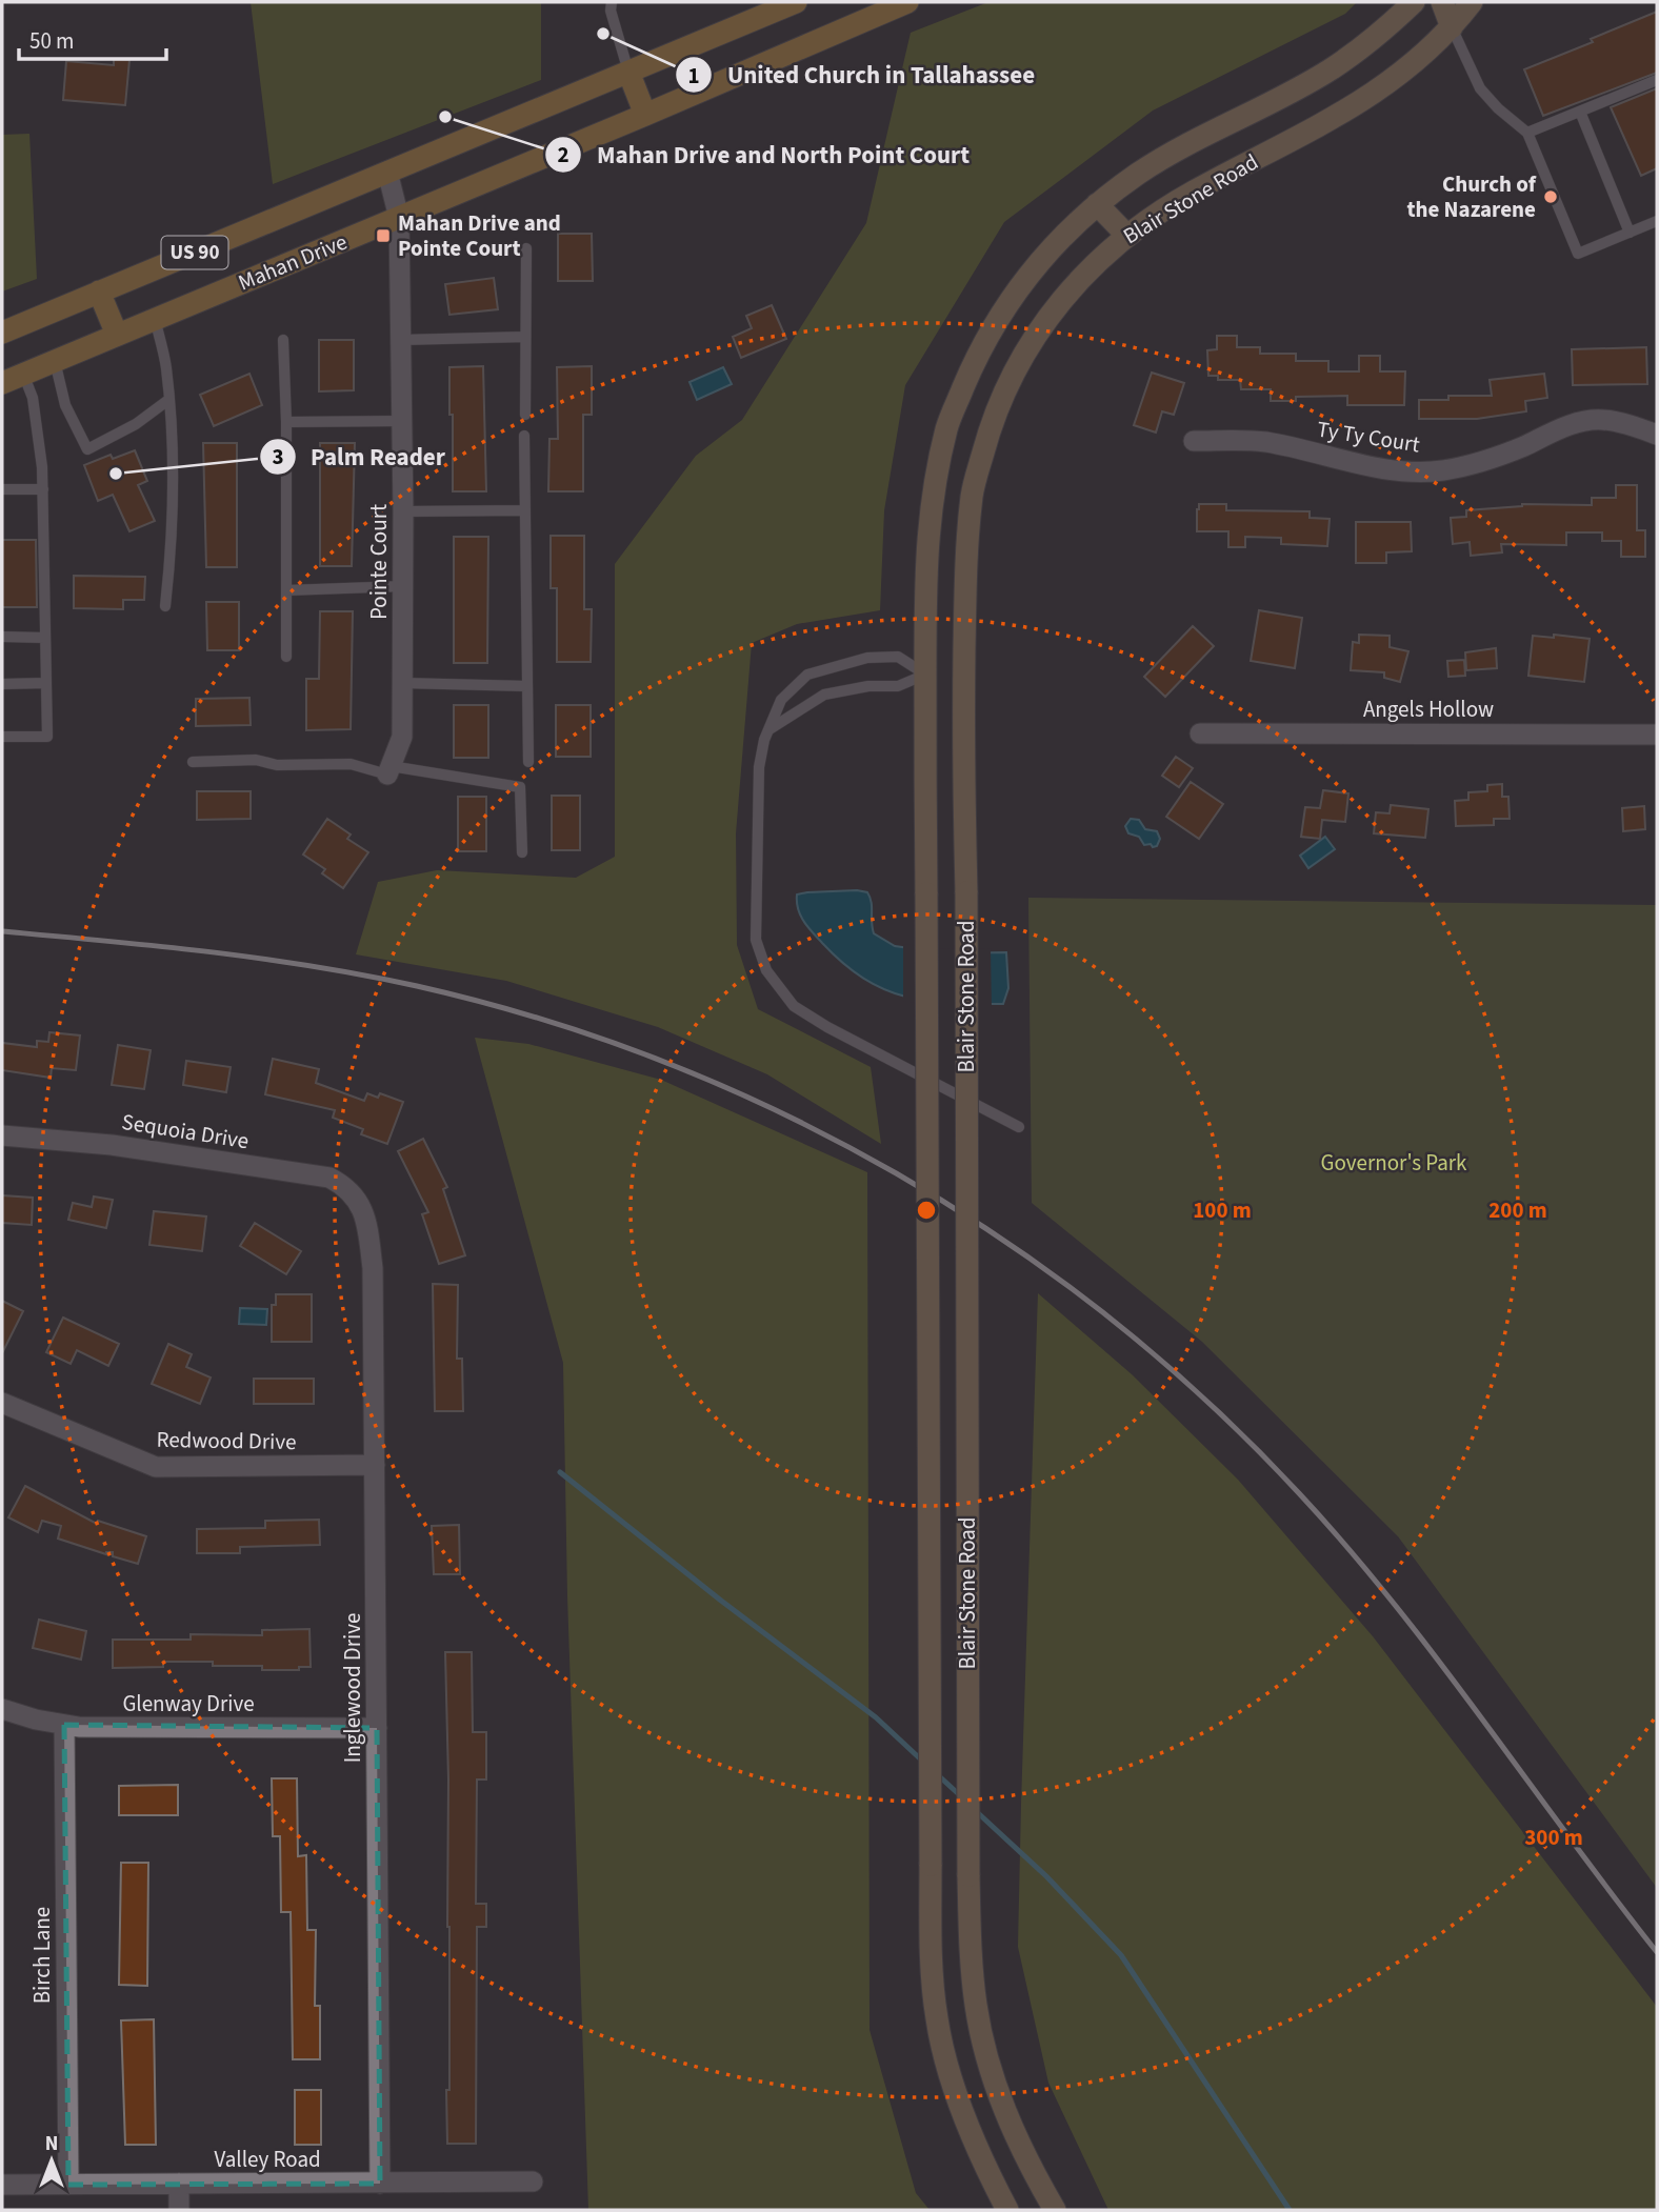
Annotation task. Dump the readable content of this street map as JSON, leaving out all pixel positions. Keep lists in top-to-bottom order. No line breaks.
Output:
{"streets":{"main road":["Blair Stone Road","US 90","Mahan Drive"],"street":["Ty Ty Court","Pointe Court","Angels Hollow","Sequoia Drive","Redwood Drive","Inglewood Drive","Glenway Drive","Birch Lane","Valley Road"]},"crossings":[["Mahan Drive","Pointe Court"],["Sequoia Drive","Inglewood Drive"],["Redwood Drive","Inglewood Drive"],["Inglewood Drive","Glenway Drive"],["Inglewood Drive","Valley Road"],["Glenway Drive","Birch Lane"],["Birch Lane","Valley Road"]],"parks":["Governor's Park"],"places":{"other":["United Church in Tallahassee","Mahan Drive and North Point Court","Church of the Nazarene","Palm Reader"],"transit":["Mahan Drive and Pointe Court"]},"scale_bar":"50 m","north":"top","rings":["100 m","200 m","300 m"]}
